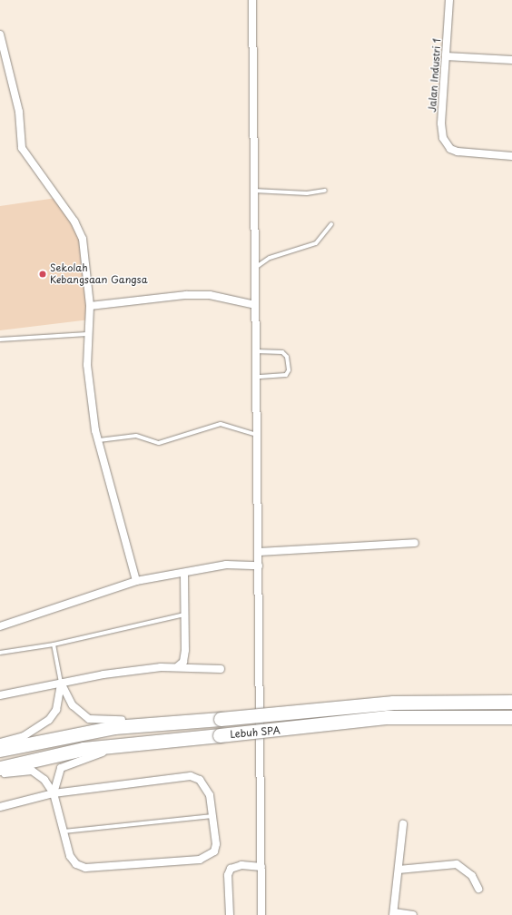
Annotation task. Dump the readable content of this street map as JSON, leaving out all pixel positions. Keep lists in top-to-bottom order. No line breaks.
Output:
{"streets":{"highway":["Lebuh SPA"],"street":["Jalan Industri 1"]},"places":["Sekolah Kebangsaan Gangsa"]}
